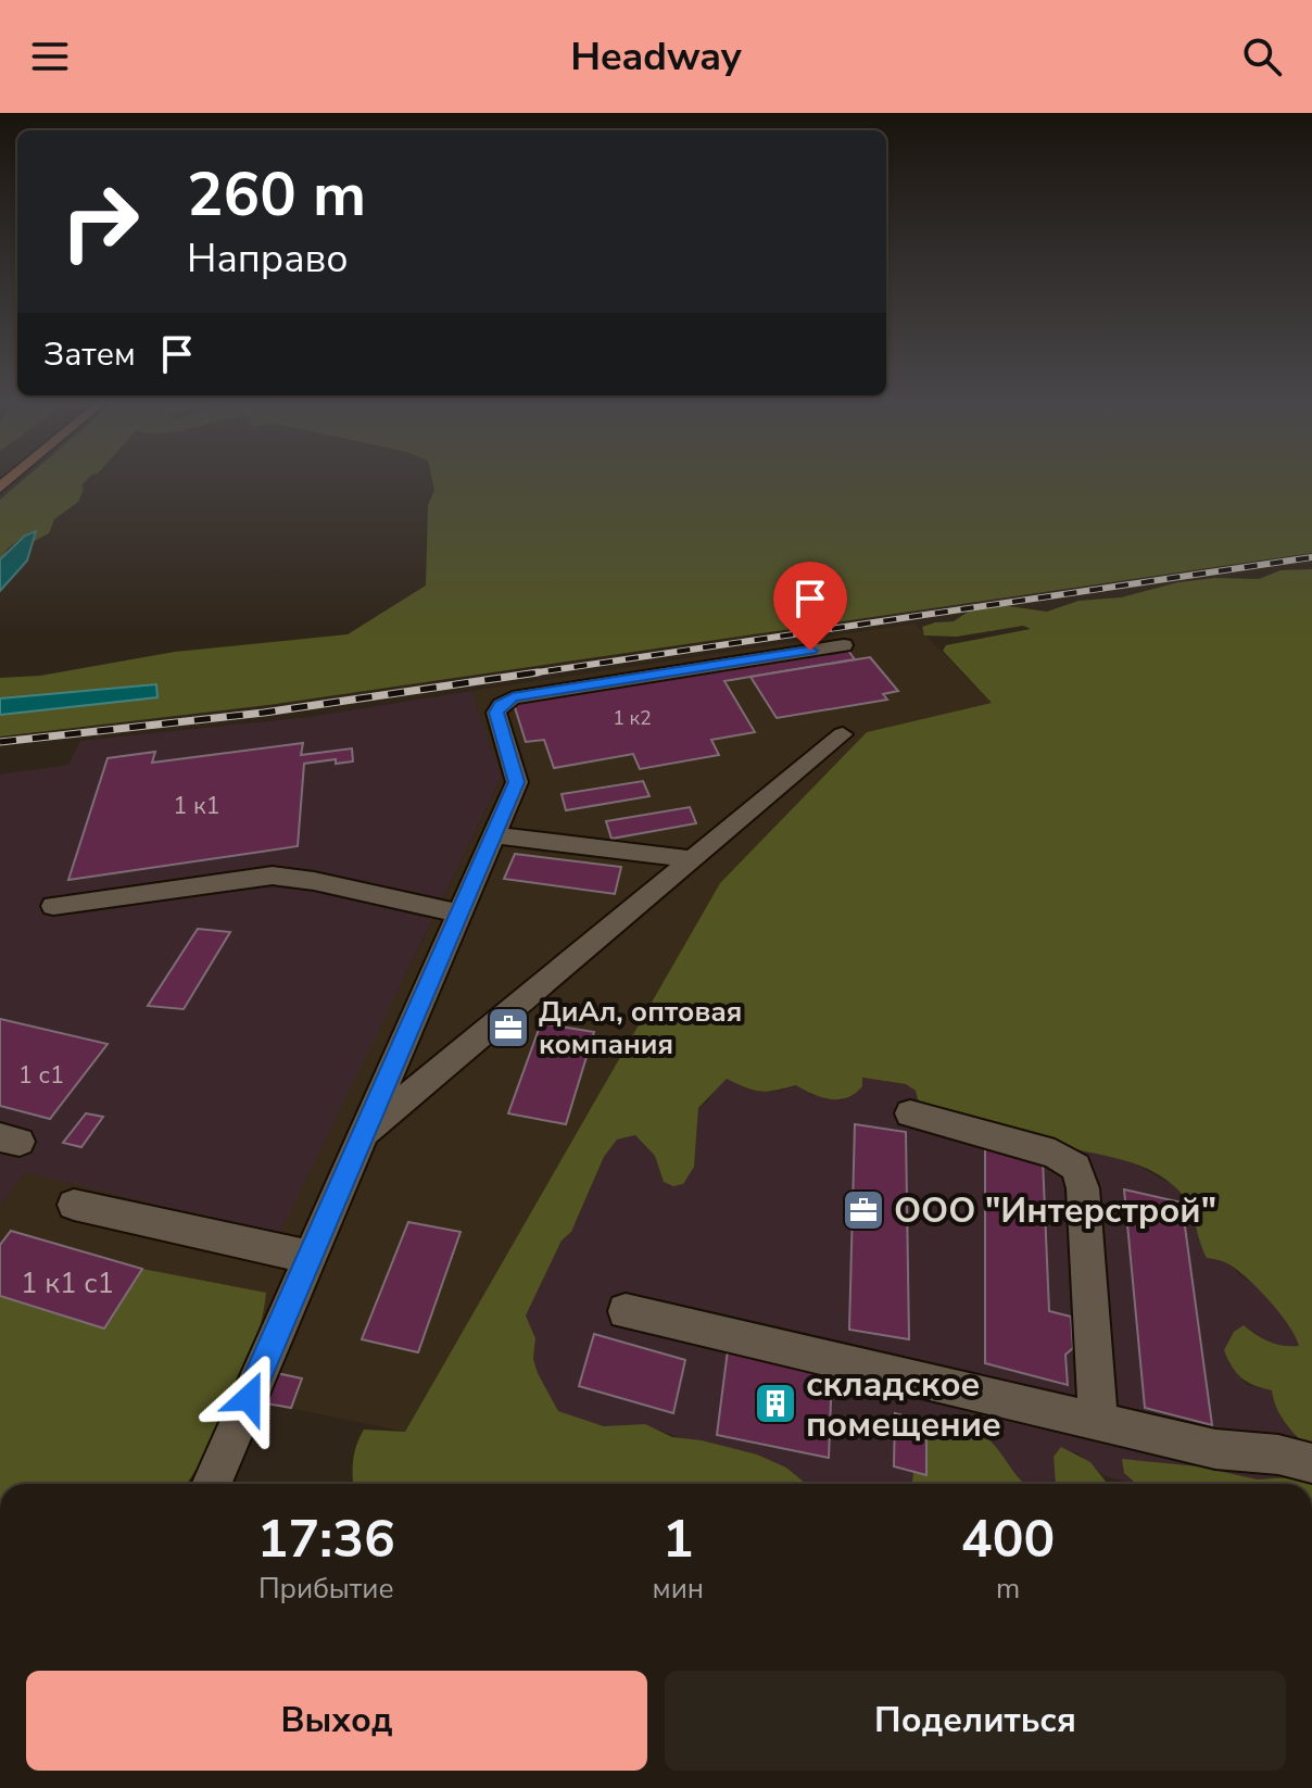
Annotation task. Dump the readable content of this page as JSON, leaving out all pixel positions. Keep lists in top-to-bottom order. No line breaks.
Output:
{"places":{"office":["ДиАл, оптовая компания","ООО \"Интерстрой\""],"building":["складское помещение"]},"house_numbers":["1 к2","1 к1","1 с1","1 к1 с1"],"page":{"header":"Headway","turn":["260 m","Направо"],"then":"Затем","eta":["17:36","Прибытие","1","мин","400","m"],"buttons":["Выход","Поделиться"]}}
